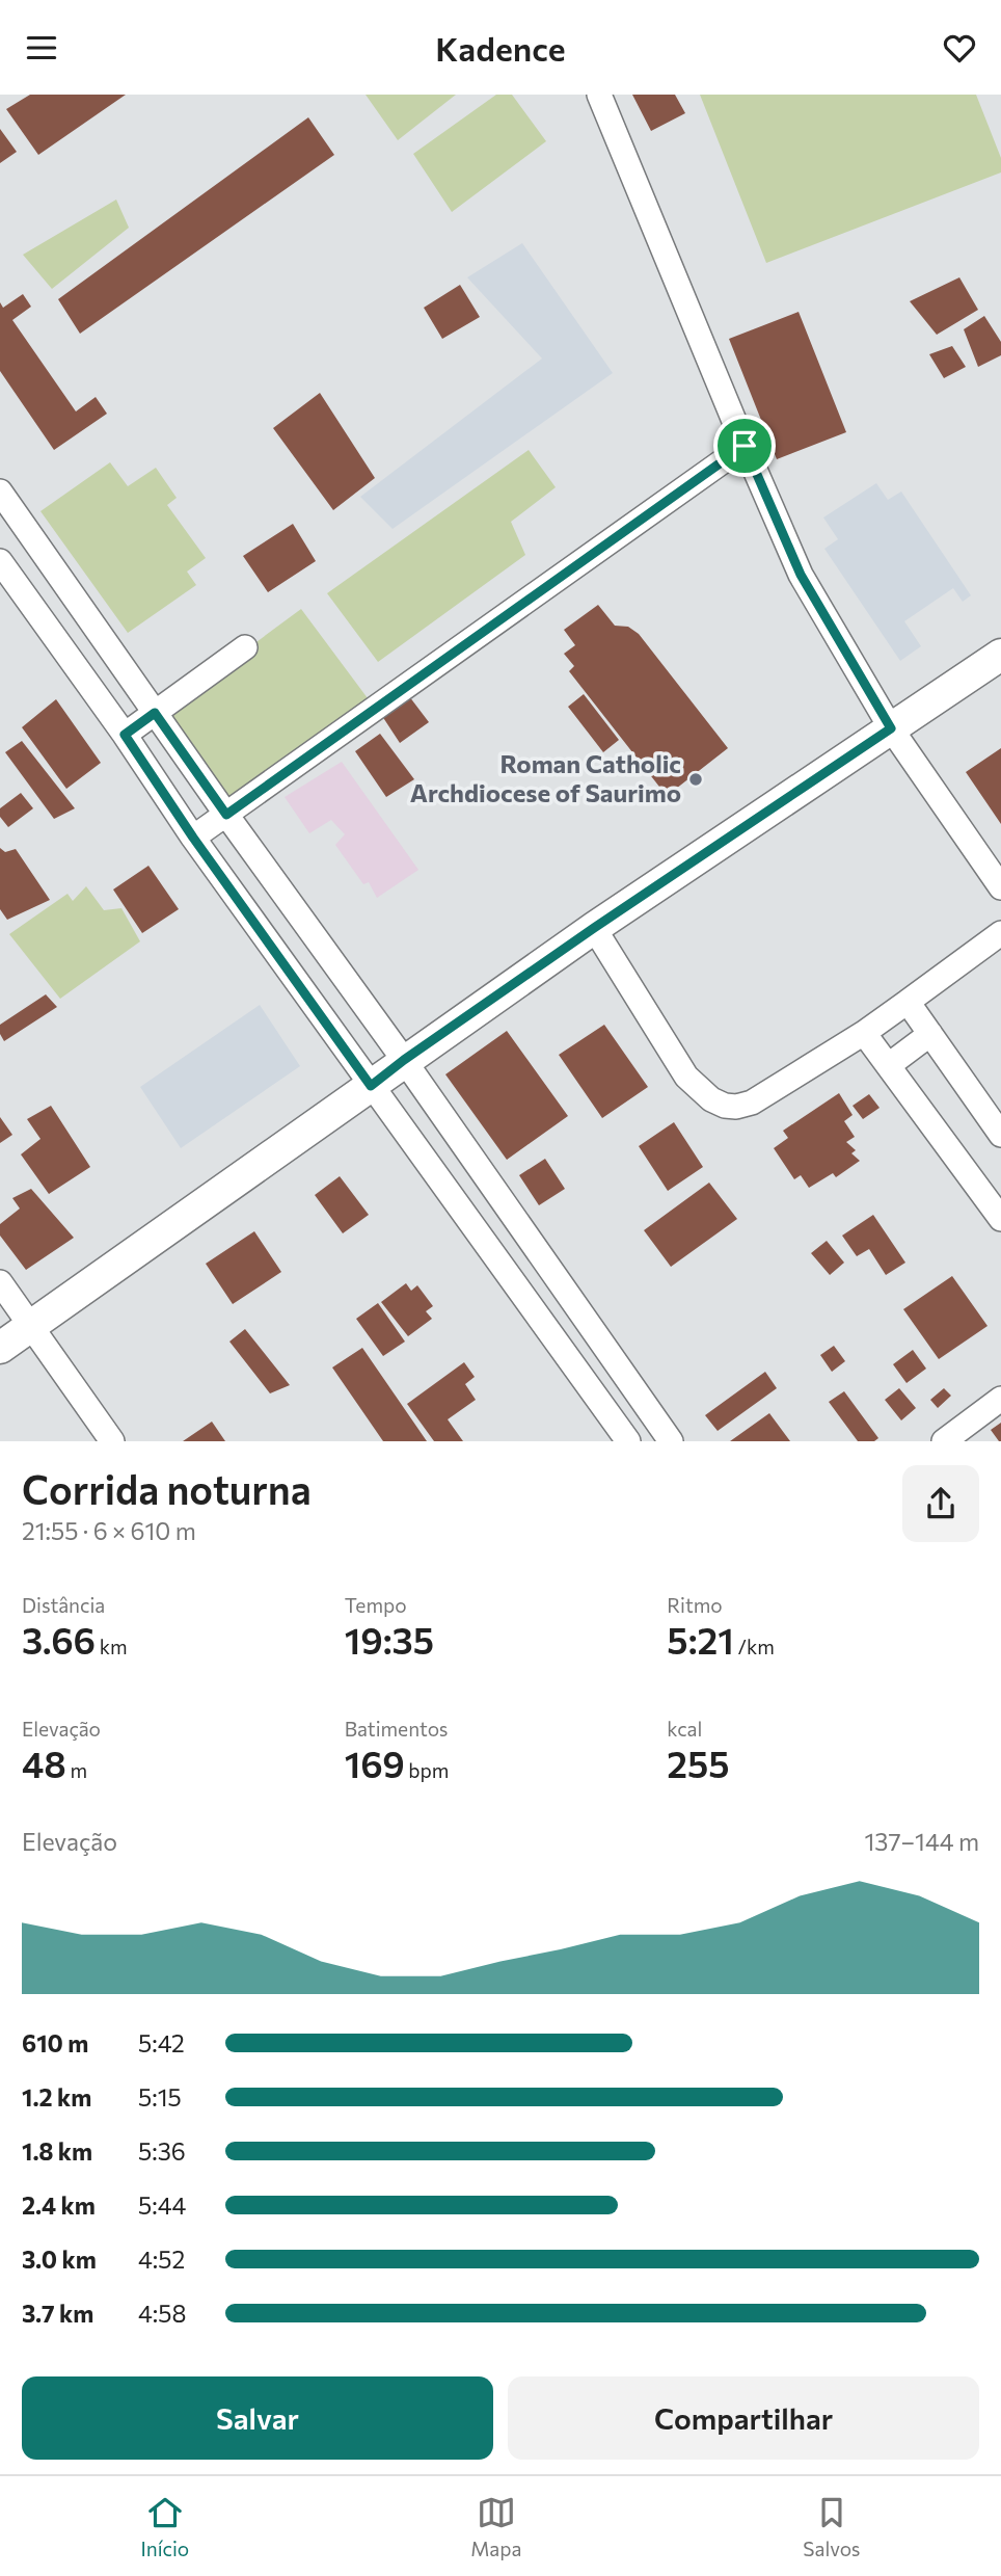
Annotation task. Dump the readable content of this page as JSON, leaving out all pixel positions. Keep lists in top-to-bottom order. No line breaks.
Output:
{"places":["Roman Catholic Archdiocese of Saurimo"],"page":{"header":"Kadence","heading":["Corrida noturna","21:55 · 6 × 610 m"],"stats":[["Distância","3.66 km"],["Tempo","19:35"],["Ritmo","5:21 /km"],["Elevação","48 m"],["Batimentos","169 bpm"],["kcal","255"]],"chart":["Elevação","137–144 m"],"list":[{"name":"610 m","note":"5:42"},{"name":"1.2 km","note":"5:15"},{"name":"1.8 km","note":"5:36"},{"name":"2.4 km","note":"5:44"},{"name":"3.0 km","note":"4:52"},{"name":"3.7 km","note":"4:58"}],"buttons":["Salvar","Compartilhar"],"tabs":["Início","Mapa","Salvos"]}}
